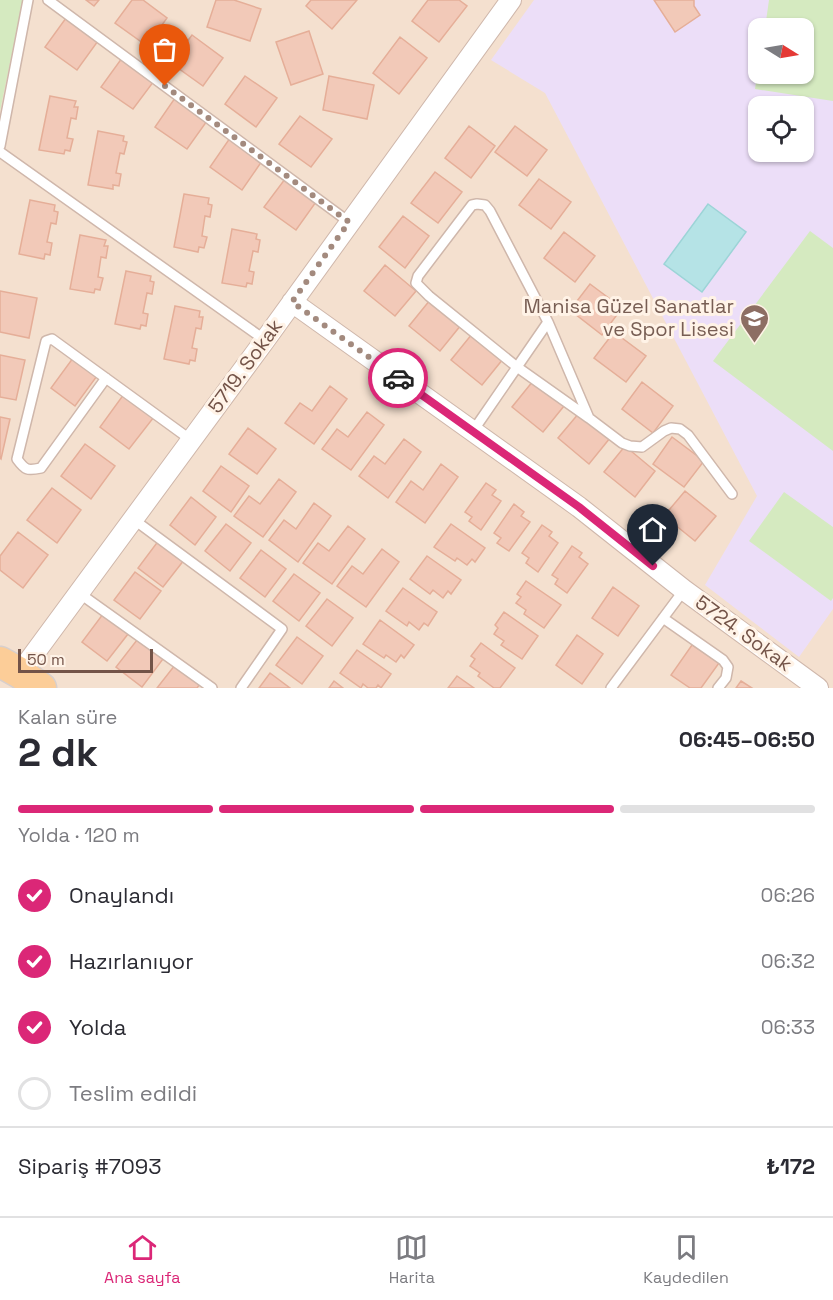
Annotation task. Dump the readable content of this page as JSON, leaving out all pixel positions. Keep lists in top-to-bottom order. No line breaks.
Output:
{"streets":{"street":["5719. Sokak","5724. Sokak"]},"crossings":[["5719. Sokak","5724. Sokak"]],"places":{"school or university":["Manisa Güzel Sanatlar ve Spor Lisesi"]},"scale_bar":"50 m","north":"right","page":{"scale":"50 m","heading":["2 dk","Kalan süre","06:45–06:50"],"panel":["Sipariş #7093","₺172"],"bar":"Yolda · 120 m","list":[["Onaylandı","06:26"],["Hazırlanıyor","06:32"],["Yolda","06:33"],"Teslim edildi"],"tabs":["Ana sayfa","Harita","Kaydedilen"]}}
